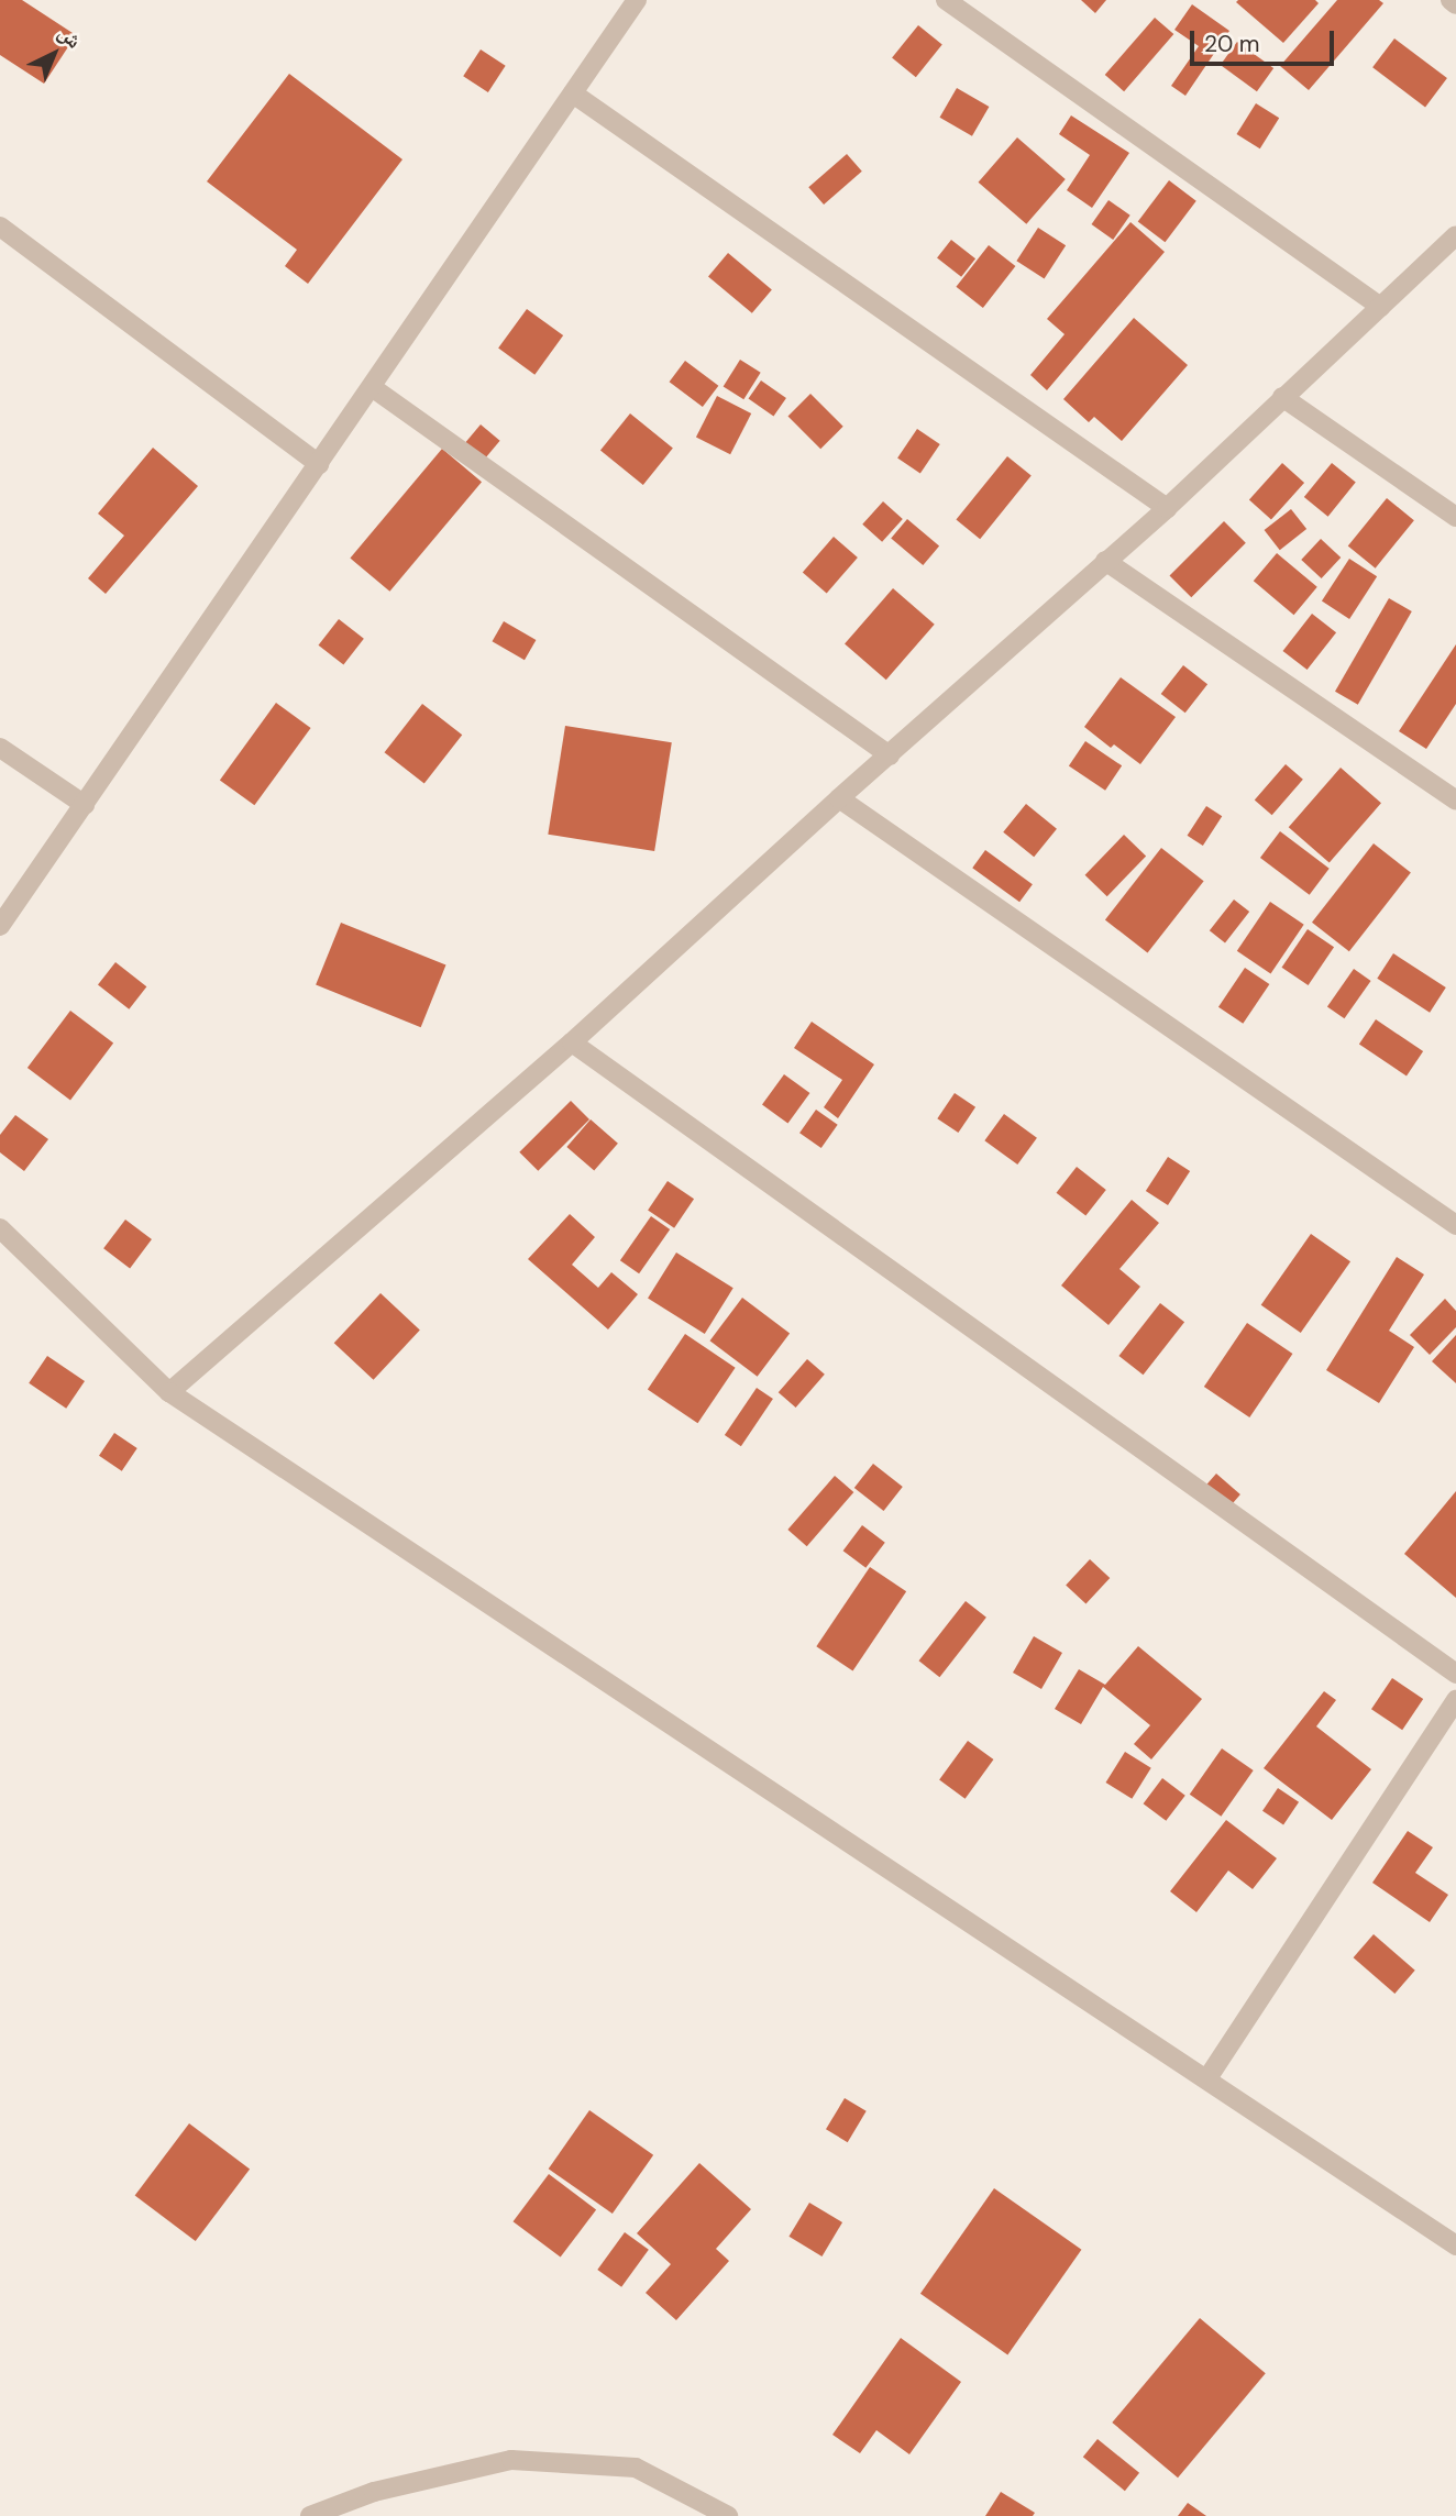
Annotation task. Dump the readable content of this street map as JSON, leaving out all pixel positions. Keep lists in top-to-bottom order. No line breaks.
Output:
{"scale_bar":"20 m","north":"top right"}
